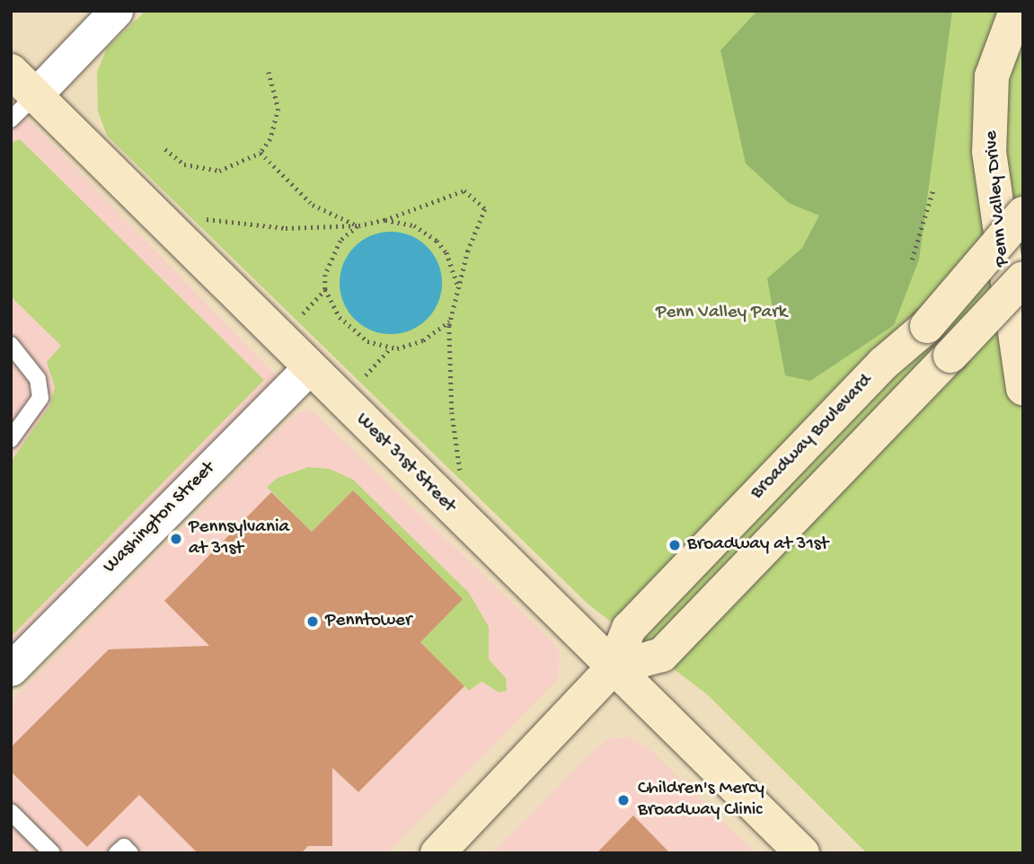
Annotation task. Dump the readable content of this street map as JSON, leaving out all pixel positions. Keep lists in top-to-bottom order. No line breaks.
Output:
{"streets":{"main road":["Penn Valley Drive","Broadway Boulevard","West 31st Street"],"street":["Washington Street"]},"crossings":[["Broadway Boulevard","West 31st Street"],["West 31st Street","Washington Street"]],"parks":["Penn Valley Park"],"places":["Pennsylvania at 31st","Broadway at 31st","Penntower","Children's Mercy Broadway Clinic"]}
